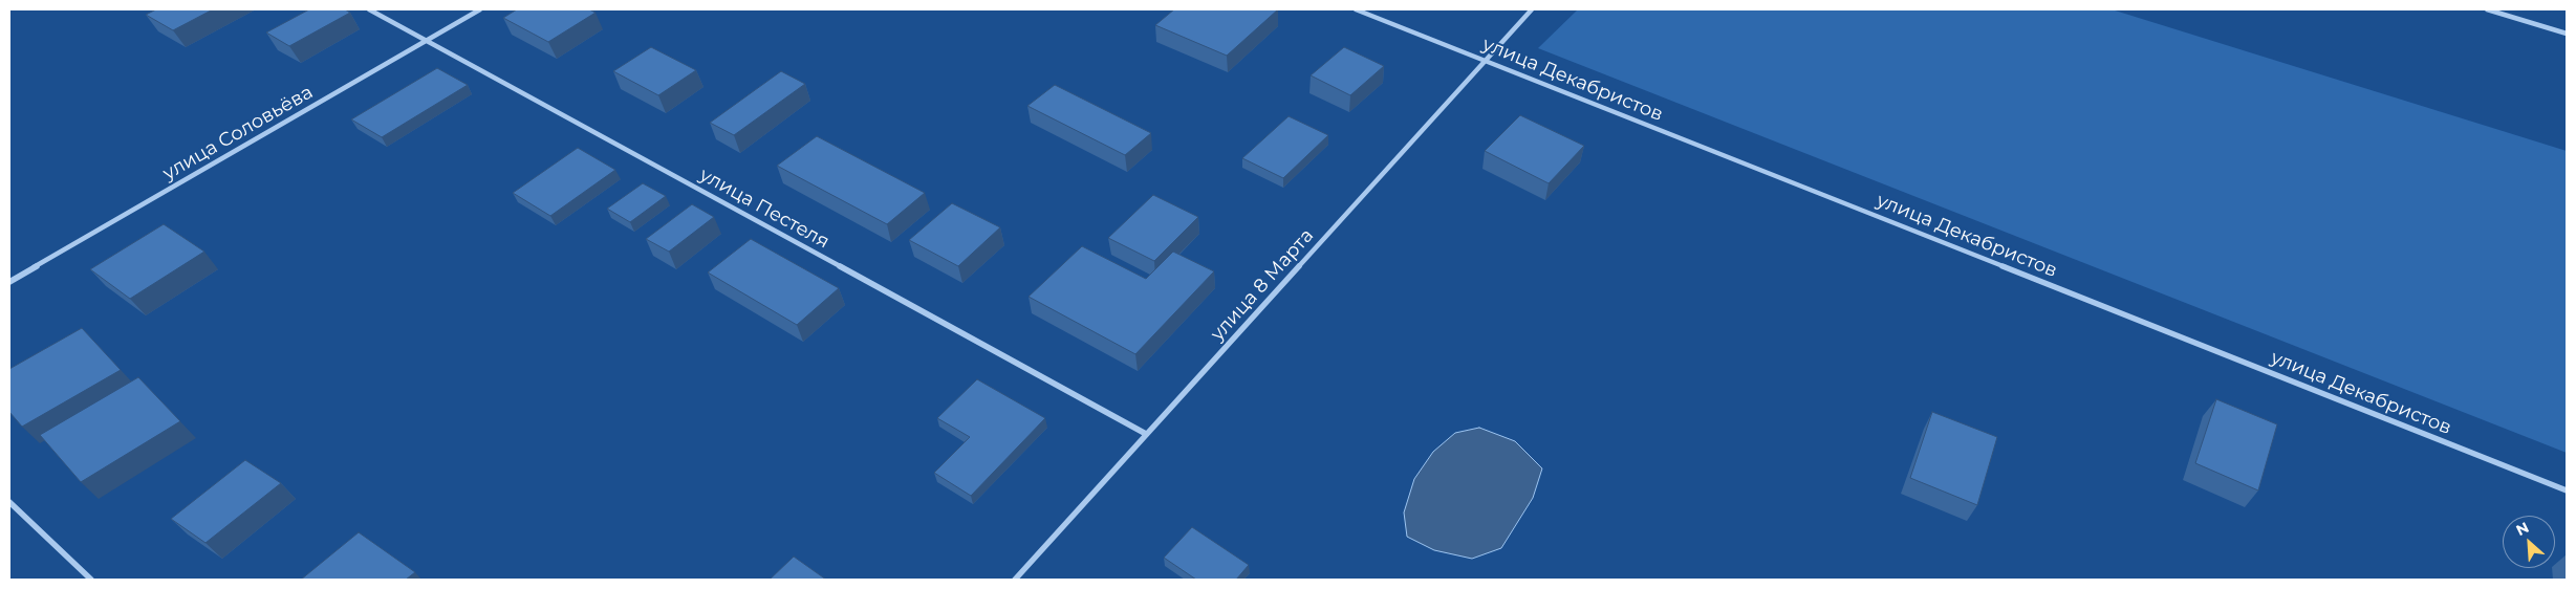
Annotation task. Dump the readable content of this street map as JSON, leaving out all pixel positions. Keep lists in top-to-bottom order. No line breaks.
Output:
{"streets":{"street":["улица Декабристов","улица Соловьёва","улица Пестеля","улица 8 Марта"]},"crossings":[["улица Декабристов","улица 8 Марта"],["улица Соловьёва","улица Пестеля"],["улица Пестеля","улица 8 Марта"]],"north":"top left"}
